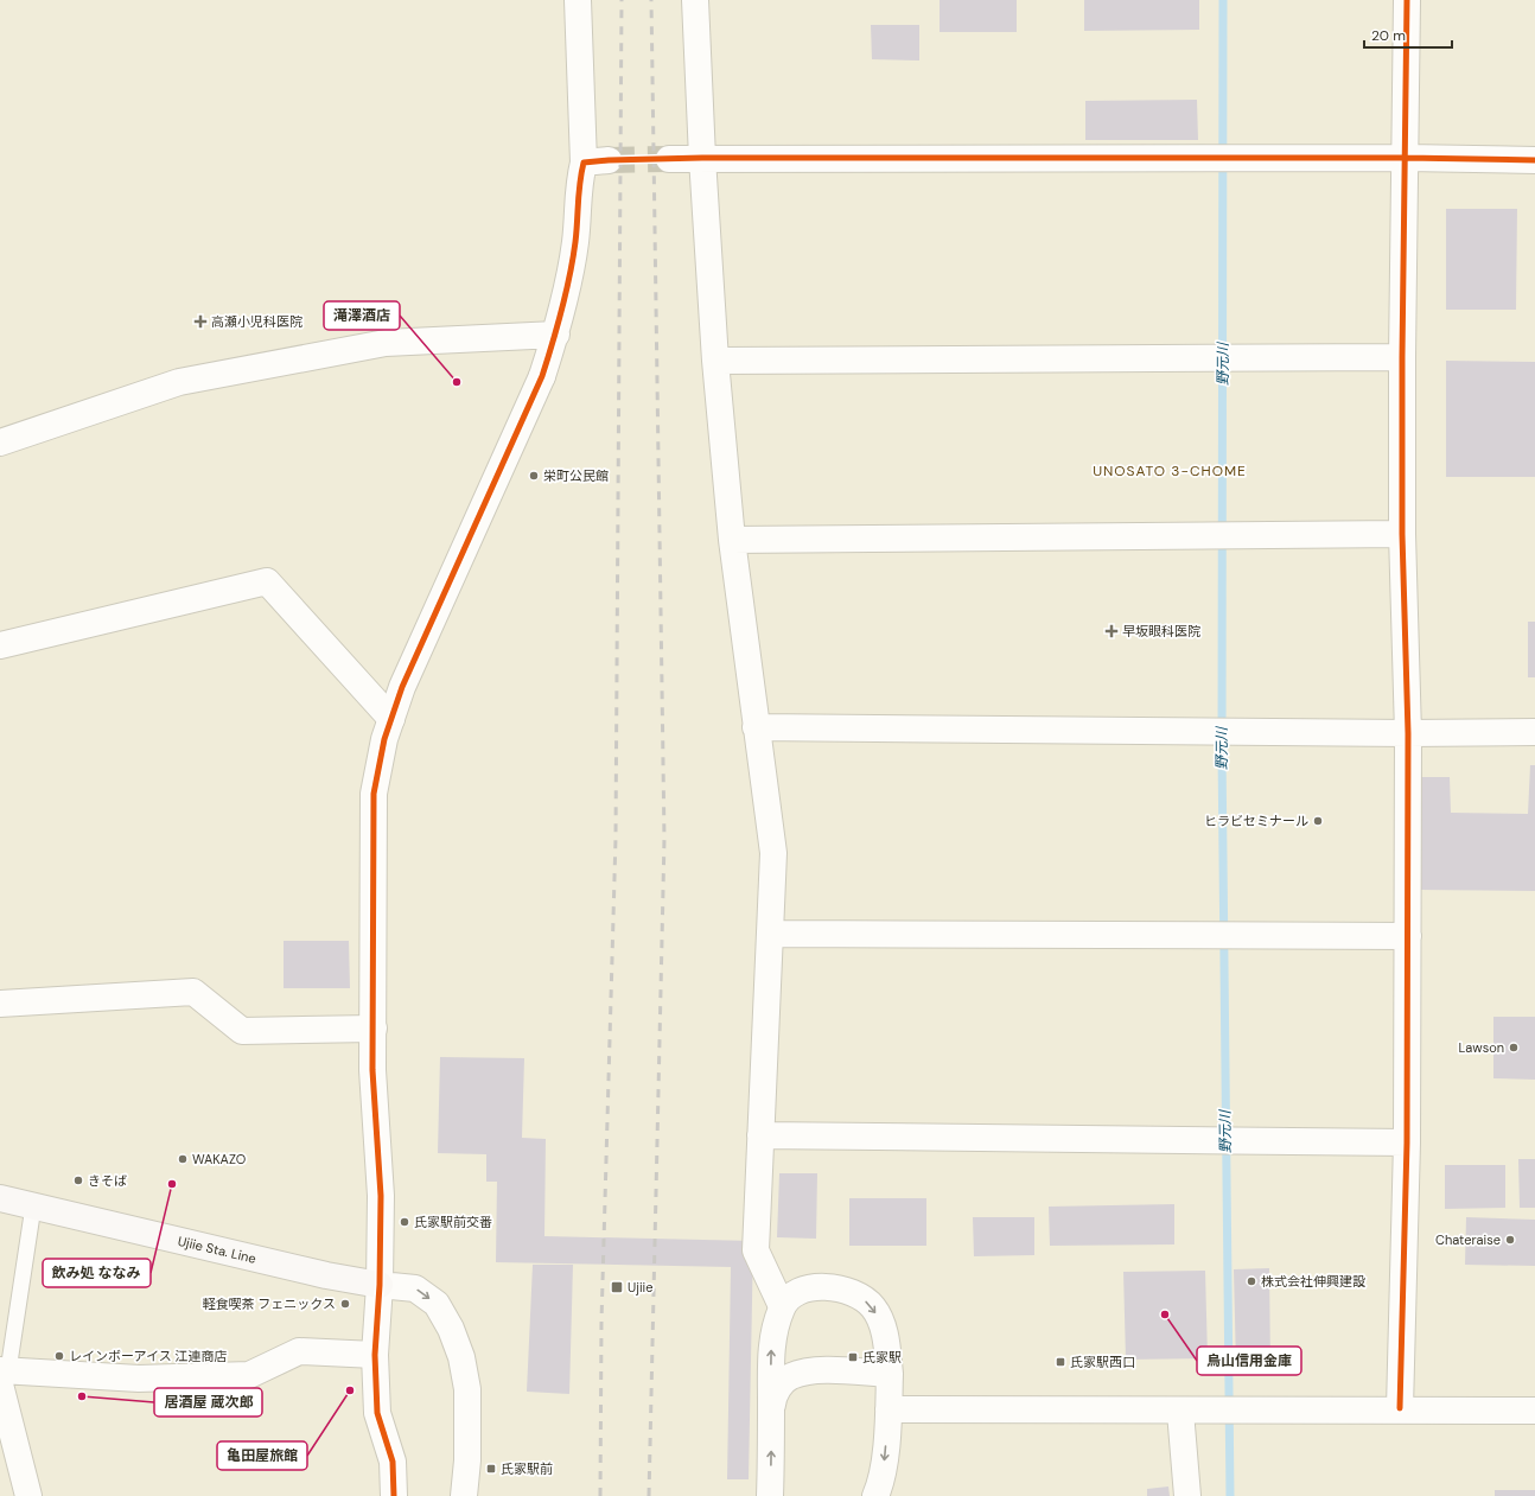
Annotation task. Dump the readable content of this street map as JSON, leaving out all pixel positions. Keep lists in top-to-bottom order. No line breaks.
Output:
{"streets":{"main road":["Ujiie Sta. Line"]},"districts":["UNOSATO 3-CHOME"],"water":["野元川"],"places":{"health":["高瀬小児科医院","早坂眼科医院"],"other":["滝澤酒店","栄町公民館","ヒラビセミナール","Lawson","WAKAZO","きそば","飲み処 ななみ","氏家駅前交番","Chateraise","株式会社伸興建設","軽食喫茶 フェニックス","烏山信用金庫","レインボーアイス 江連商店","亀田屋旅館","居酒屋 蔵次郎"],"transit":["Ujiie","氏家駅","氏家駅西口","氏家駅前"]},"scale_bar":"20 m"}
